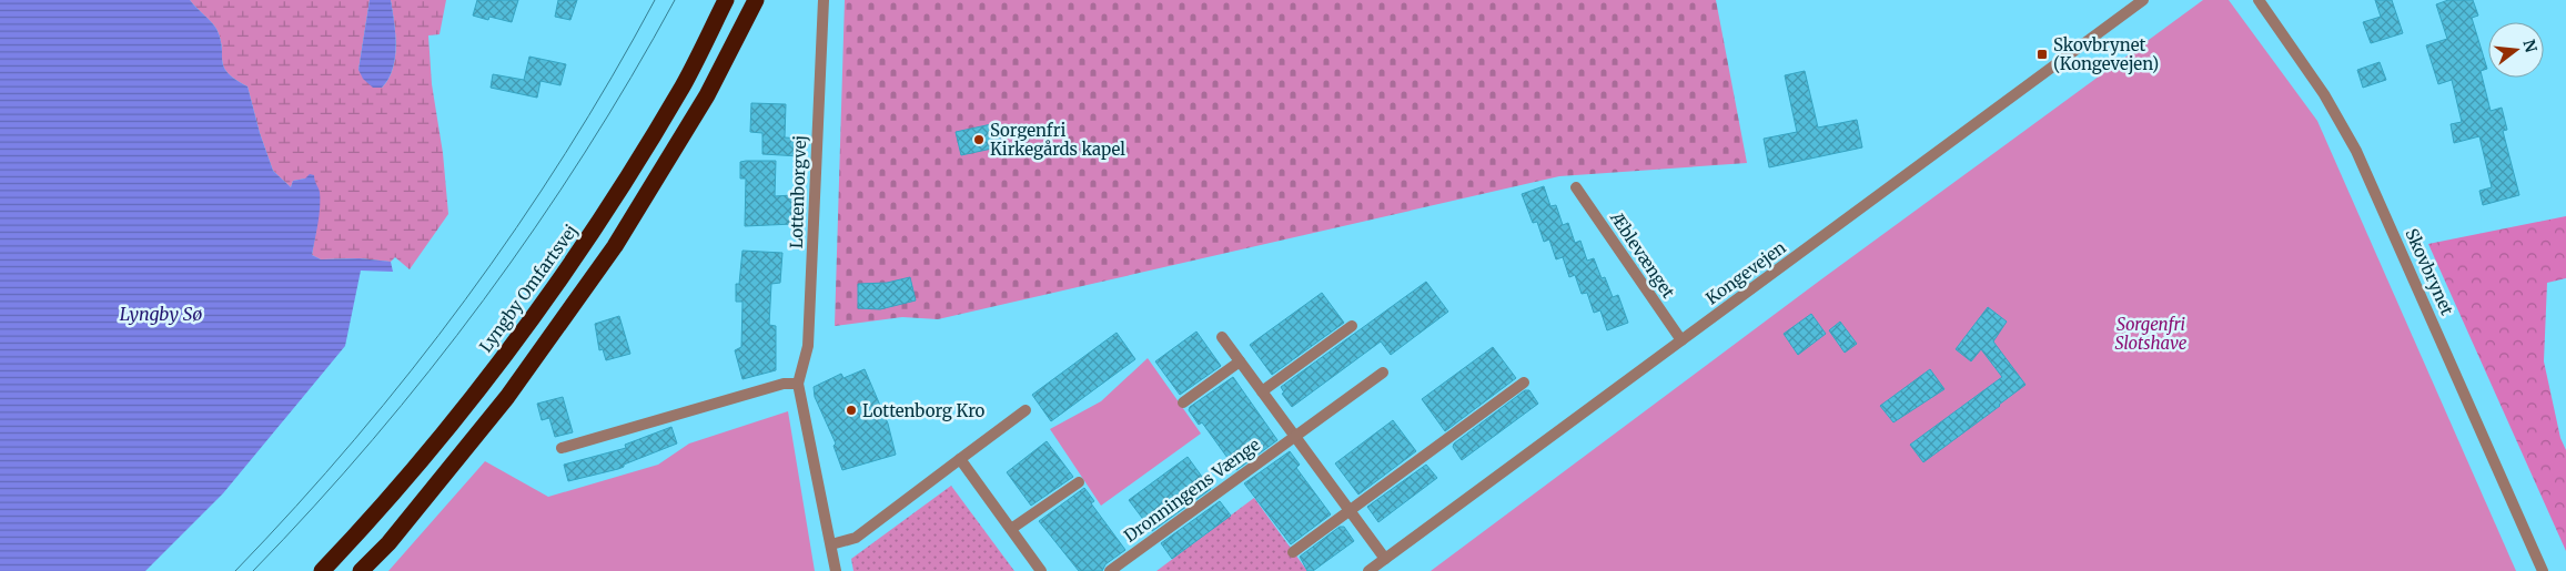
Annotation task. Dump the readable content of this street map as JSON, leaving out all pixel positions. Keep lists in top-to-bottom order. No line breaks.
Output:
{"streets":{"highway":["Lyngby Omfartsvej"],"street":["Lottenborgvej","Æblevænget","Skovbrynet","Kongevejen","Dronningens Vænge"]},"crossings":[["Æblevænget","Kongevejen"]],"water":["Lyngby Sø"],"parks":["Sorgenfri Slotshave"],"places":{"transit":["Skovbrynet (Kongevejen)"],"other":["Sorgenfri Kirkegårds kapel","Lottenborg Kro"]},"north":"right"}
